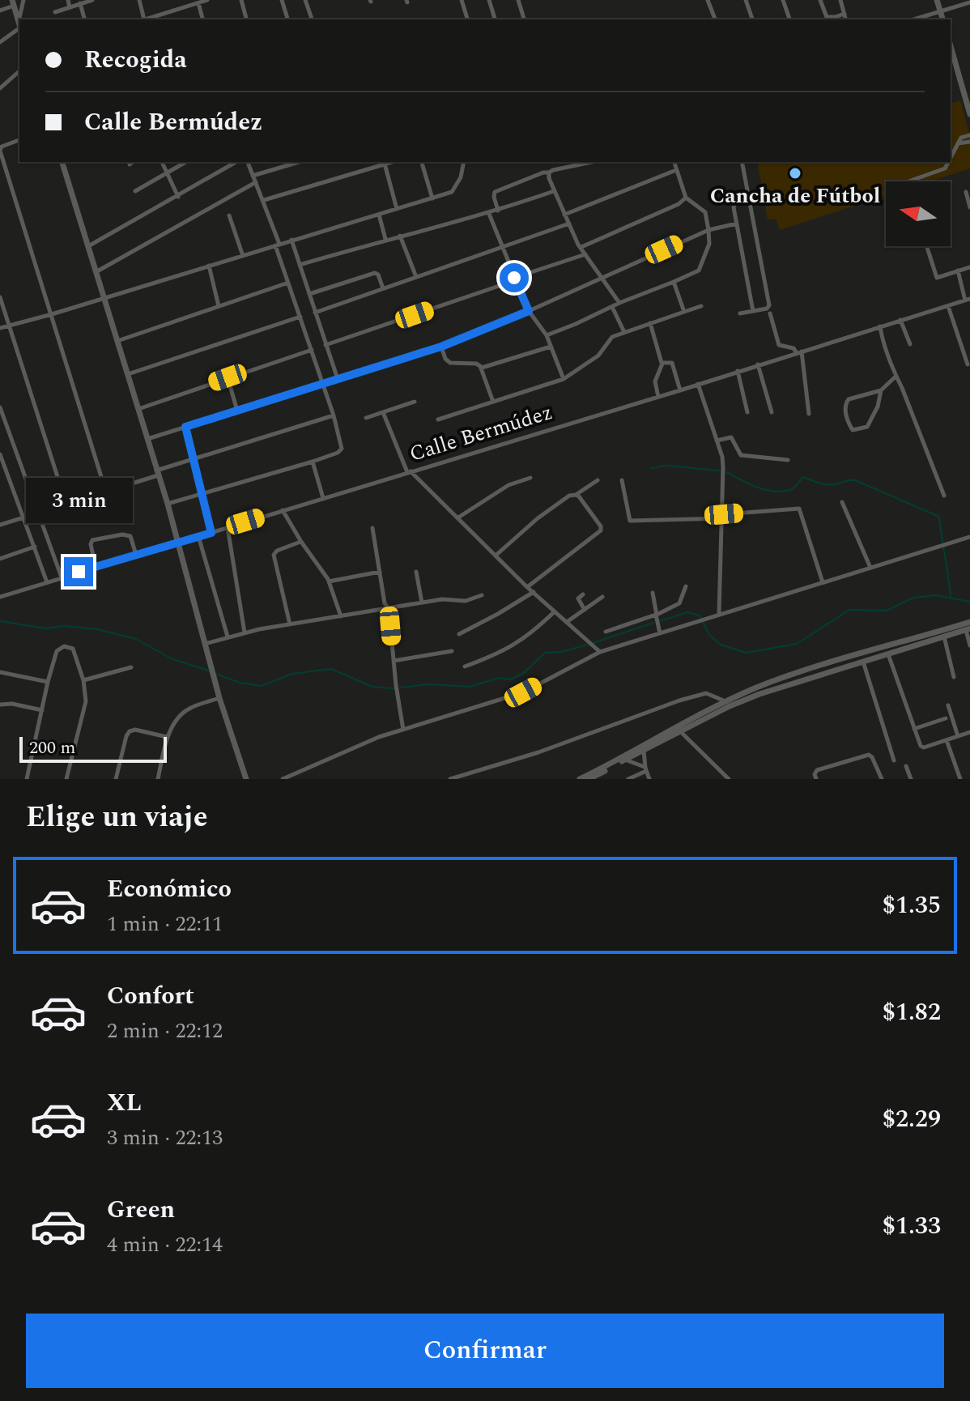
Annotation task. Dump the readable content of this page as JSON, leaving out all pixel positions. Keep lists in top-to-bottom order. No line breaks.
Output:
{"streets":{"street":["Calle Bermúdez"]},"places":["Cancha de Fútbol"],"scale_bar":"200 m","north":"left","page":{"banner":["Recogida","Calle Bermúdez"],"bubble":"3 min","scale":"200 m","heading":"Elige un viaje","list":[{"name":"Económico","note":"1 min · 22:11","value":"$1.35"},{"name":"Confort","note":"2 min · 22:12","value":"$1.82"},{"name":"XL","note":"3 min · 22:13","value":"$2.29"},{"name":"Green","note":"4 min · 22:14","value":"$1.33"}],"buttons":"Confirmar"}}
